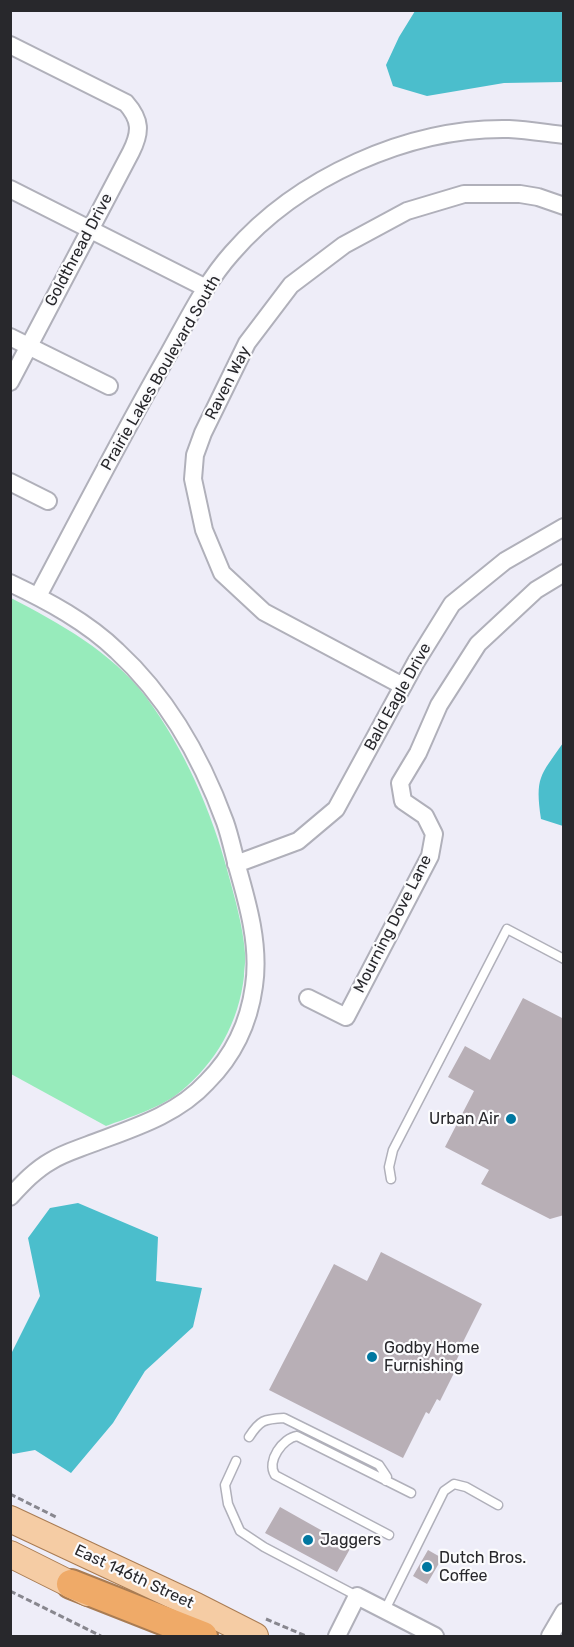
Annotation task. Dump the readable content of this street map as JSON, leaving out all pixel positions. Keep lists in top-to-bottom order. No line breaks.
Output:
{"streets":{"main road":["East 146th Street"],"street":["Goldthread Drive","Prairie Lakes Boulevard South","Raven Way","Bald Eagle Drive","Mourning Dove Lane"]},"crossings":[["Raven Way","Bald Eagle Drive"]],"places":["Urban Air","Godby Home Furnishing","Jaggers","Dutch Bros. Coffee"]}
